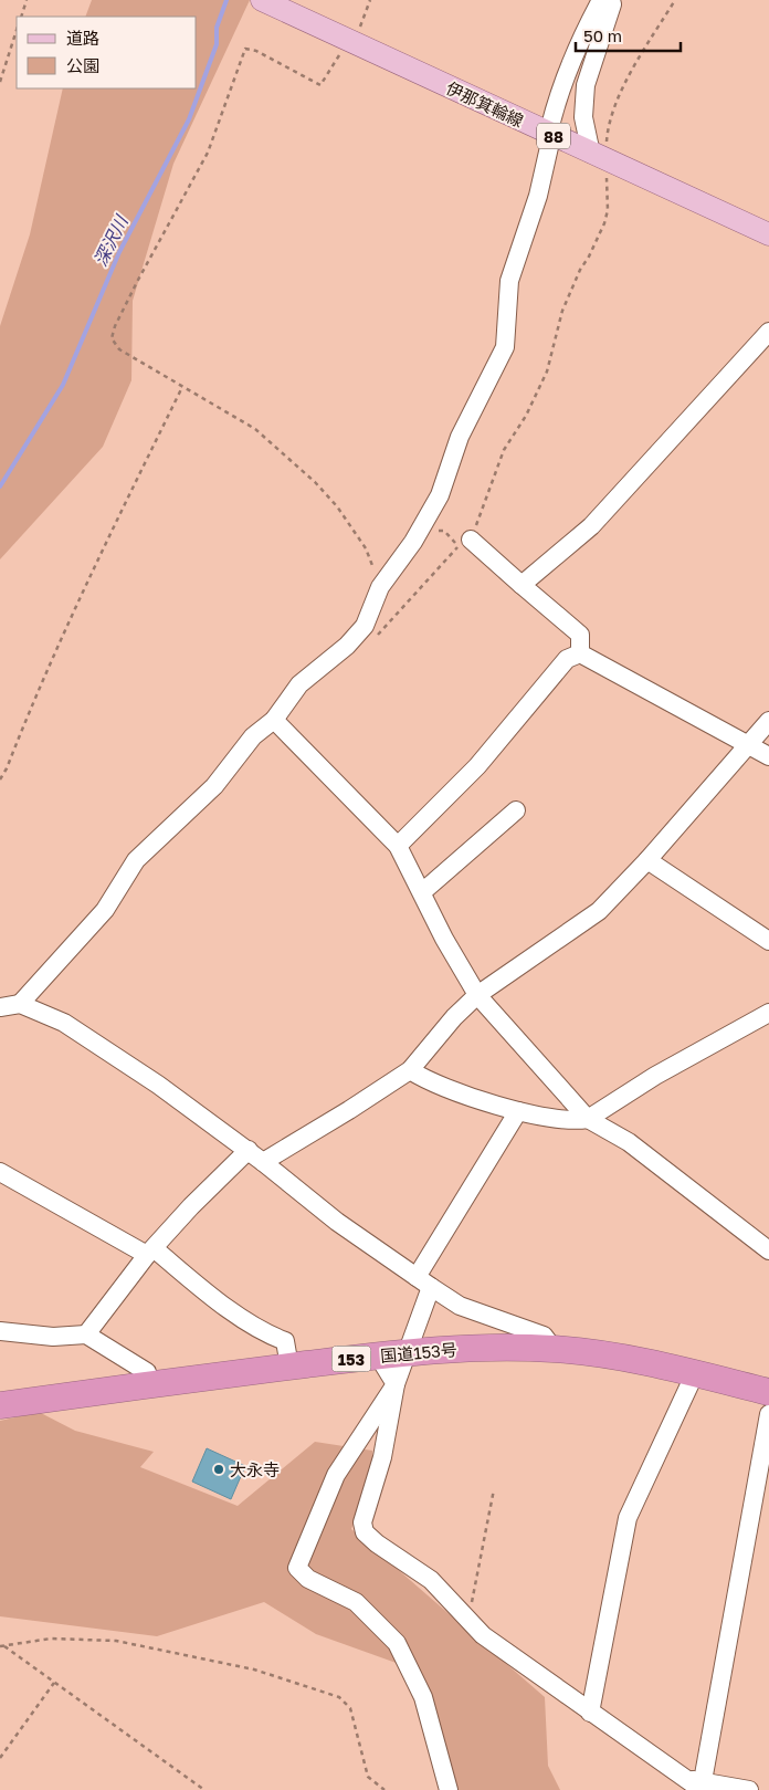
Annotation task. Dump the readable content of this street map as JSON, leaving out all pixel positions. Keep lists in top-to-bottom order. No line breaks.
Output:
{"streets":{"highway":["国道153号","153"],"main road":["伊那箕輪線","88"]},"water":["深沢川"],"places":["大永寺"],"legend":["道路","公園"],"scale_bar":"50 m"}
